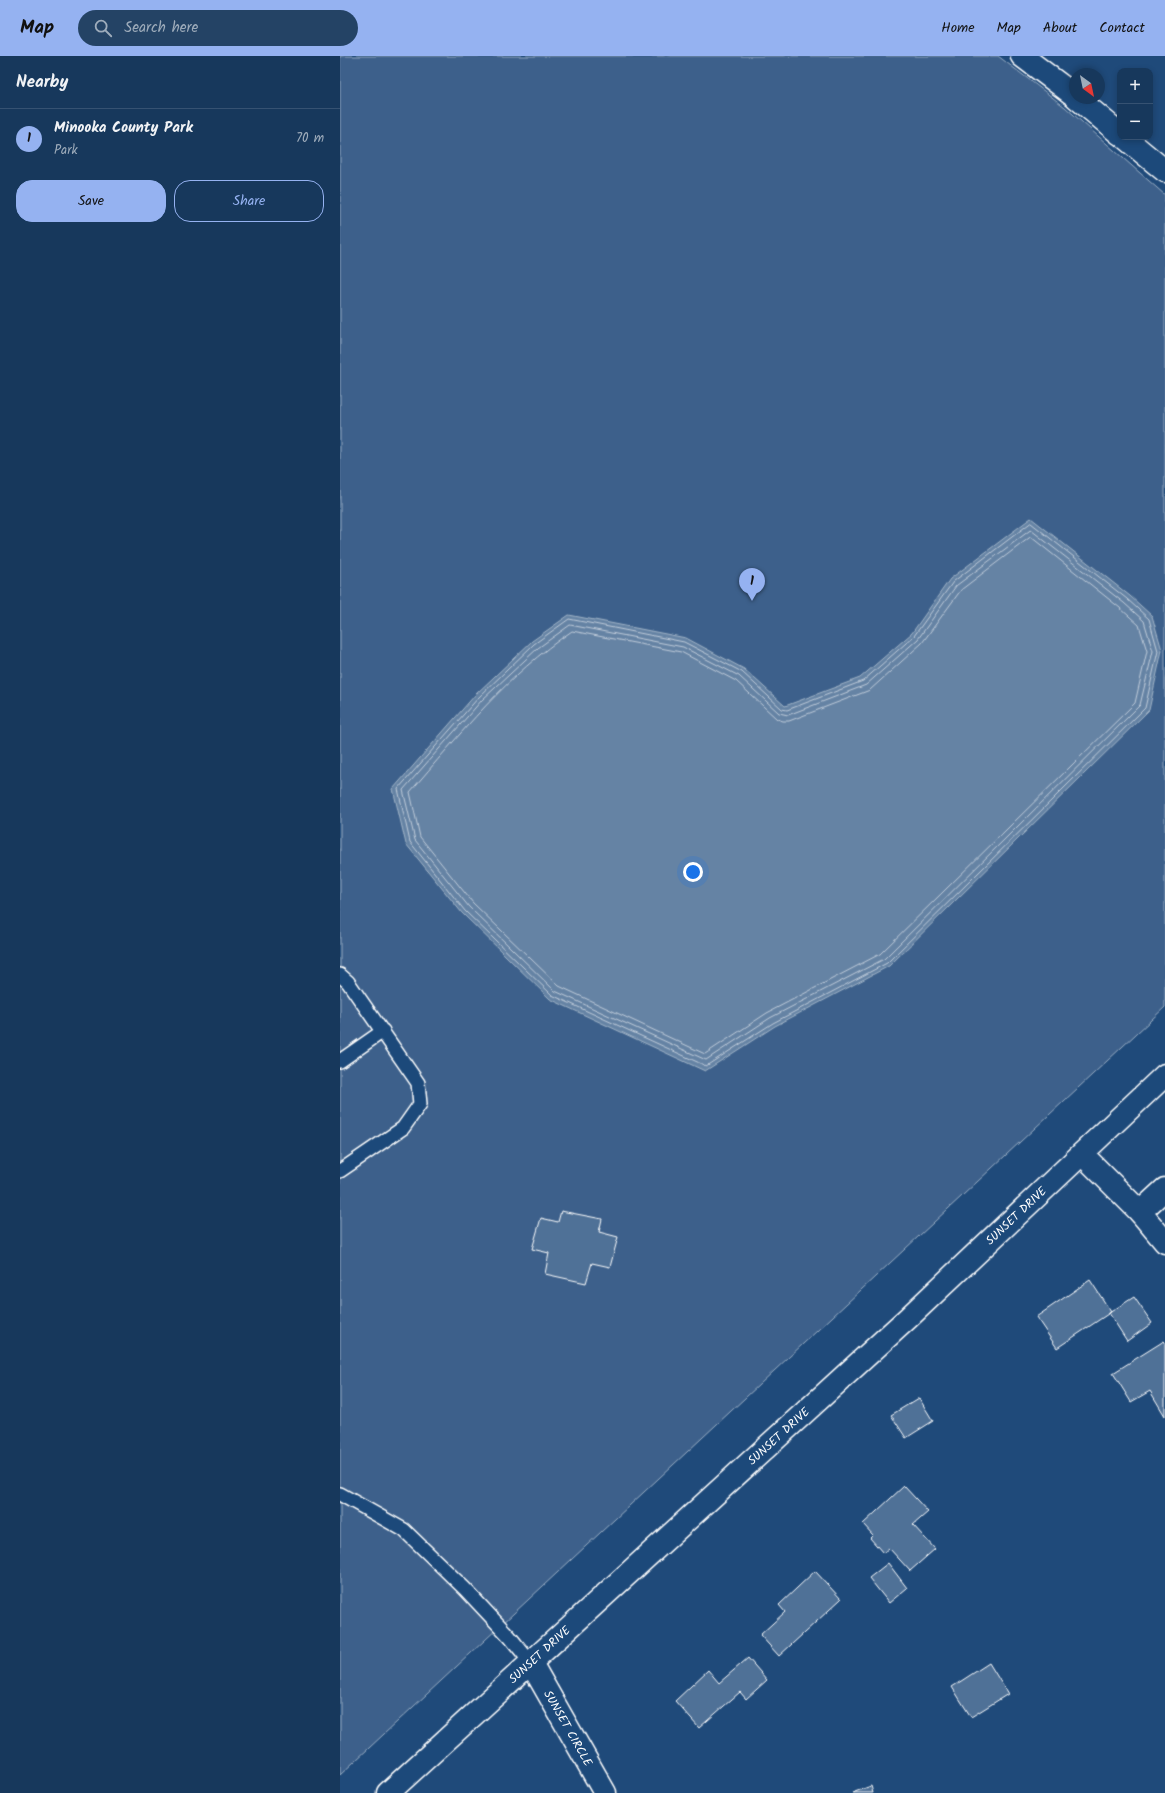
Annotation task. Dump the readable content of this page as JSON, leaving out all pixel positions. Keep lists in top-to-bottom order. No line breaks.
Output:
{"streets":{"street":["SUNSET DRIVE","SUNSET CIRCLE"]},"crossings":[["SUNSET DRIVE","SUNSET CIRCLE"]],"north":"bottom right","page":{"header":"Map","search":"Search here","nav":["Home","Map","About","Contact"],"heading":"Nearby","map_buttons":["+","−"],"list":[{"mark":"1","name":"Minooka County Park","note":"Park","value":"70 m"}],"buttons":["Save","Share"],"pins":"1"}}
